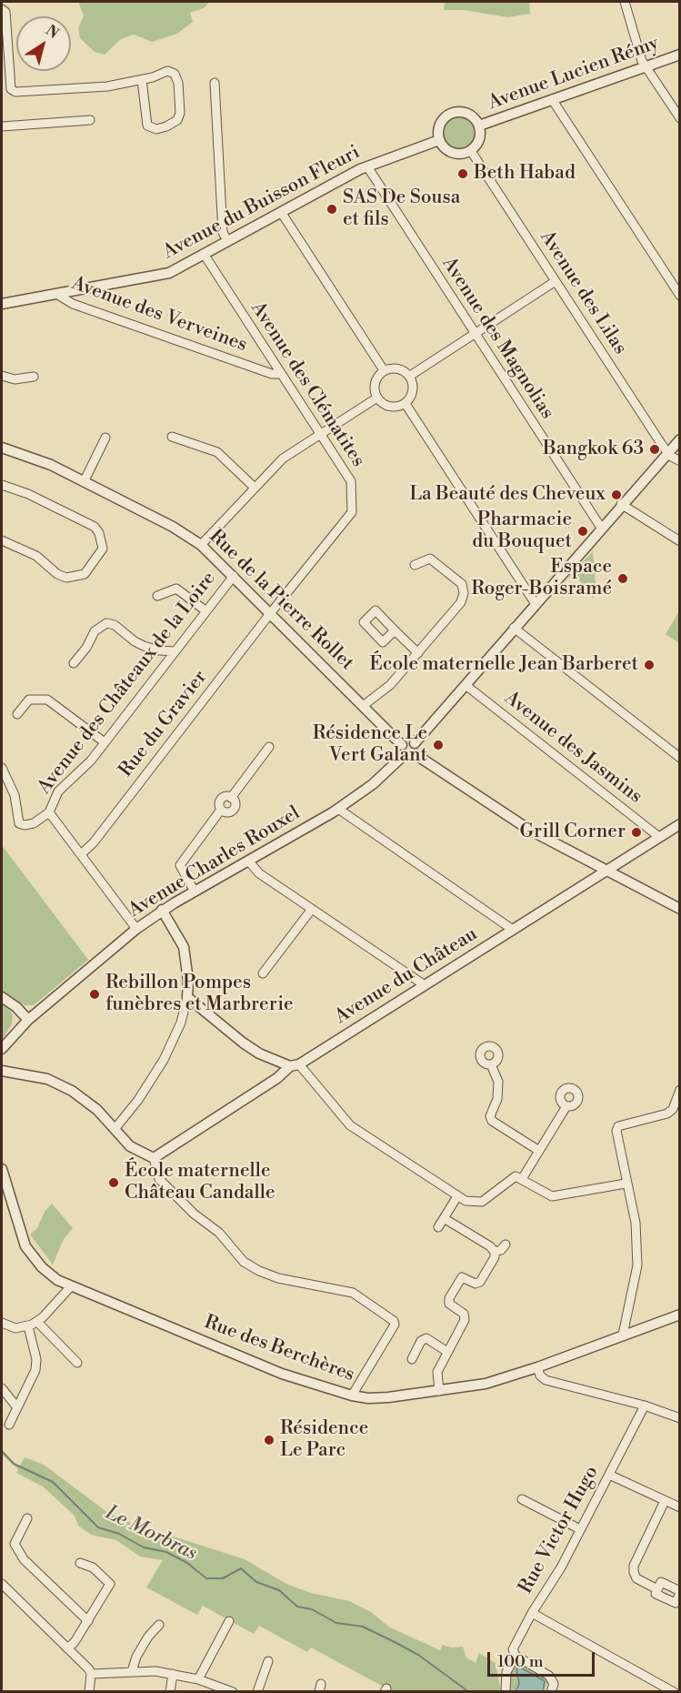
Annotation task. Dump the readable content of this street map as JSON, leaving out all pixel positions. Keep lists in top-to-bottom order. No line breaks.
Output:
{"streets":{"street":["Avenue Lucien Rémy","Avenue du Buisson Fleuri","Avenue des Lilas","Avenue des Verveines","Avenue des Magnolias","Avenue des Clématites","Rue de la Pierre Rollet","Avenue des Châteaux de la Loire","Rue du Gravier","Avenue des Jasmins","Avenue Charles Rouxel","Avenue du Château","Rue des Berchères","Rue Victor Hugo"]},"crossings":[["Avenue Lucien Rémy","Avenue du Buisson Fleuri"],["Avenue Lucien Rémy","Avenue des Lilas"],["Avenue du Buisson Fleuri","Avenue des Lilas"],["Avenue du Buisson Fleuri","Avenue des Verveines"],["Avenue du Buisson Fleuri","Avenue des Magnolias"],["Avenue du Buisson Fleuri","Avenue des Clématites"],["Avenue des Verveines","Avenue des Clématites"],["Avenue des Clématites","Rue de la Pierre Rollet"],["Avenue des Clématites","Rue du Gravier"],["Rue de la Pierre Rollet","Avenue des Châteaux de la Loire"],["Rue de la Pierre Rollet","Rue du Gravier"],["Rue de la Pierre Rollet","Avenue Charles Rouxel"],["Avenue des Jasmins","Avenue du Château"]],"water":["Le Morbras"],"places":["Beth Habad","SAS De Sousa et fils","Bangkok 63","La Beauté des Cheveux","Pharmacie du Bouquet","Espace Roger-Boisramé","École maternelle Jean Barberet","Résidence Le Vert Galant","Grill Corner","Rebillon Pompes funèbres et Marbrerie","École maternelle Château Candalle","Résidence Le Parc"],"scale_bar":"100 m","north":"top right"}
